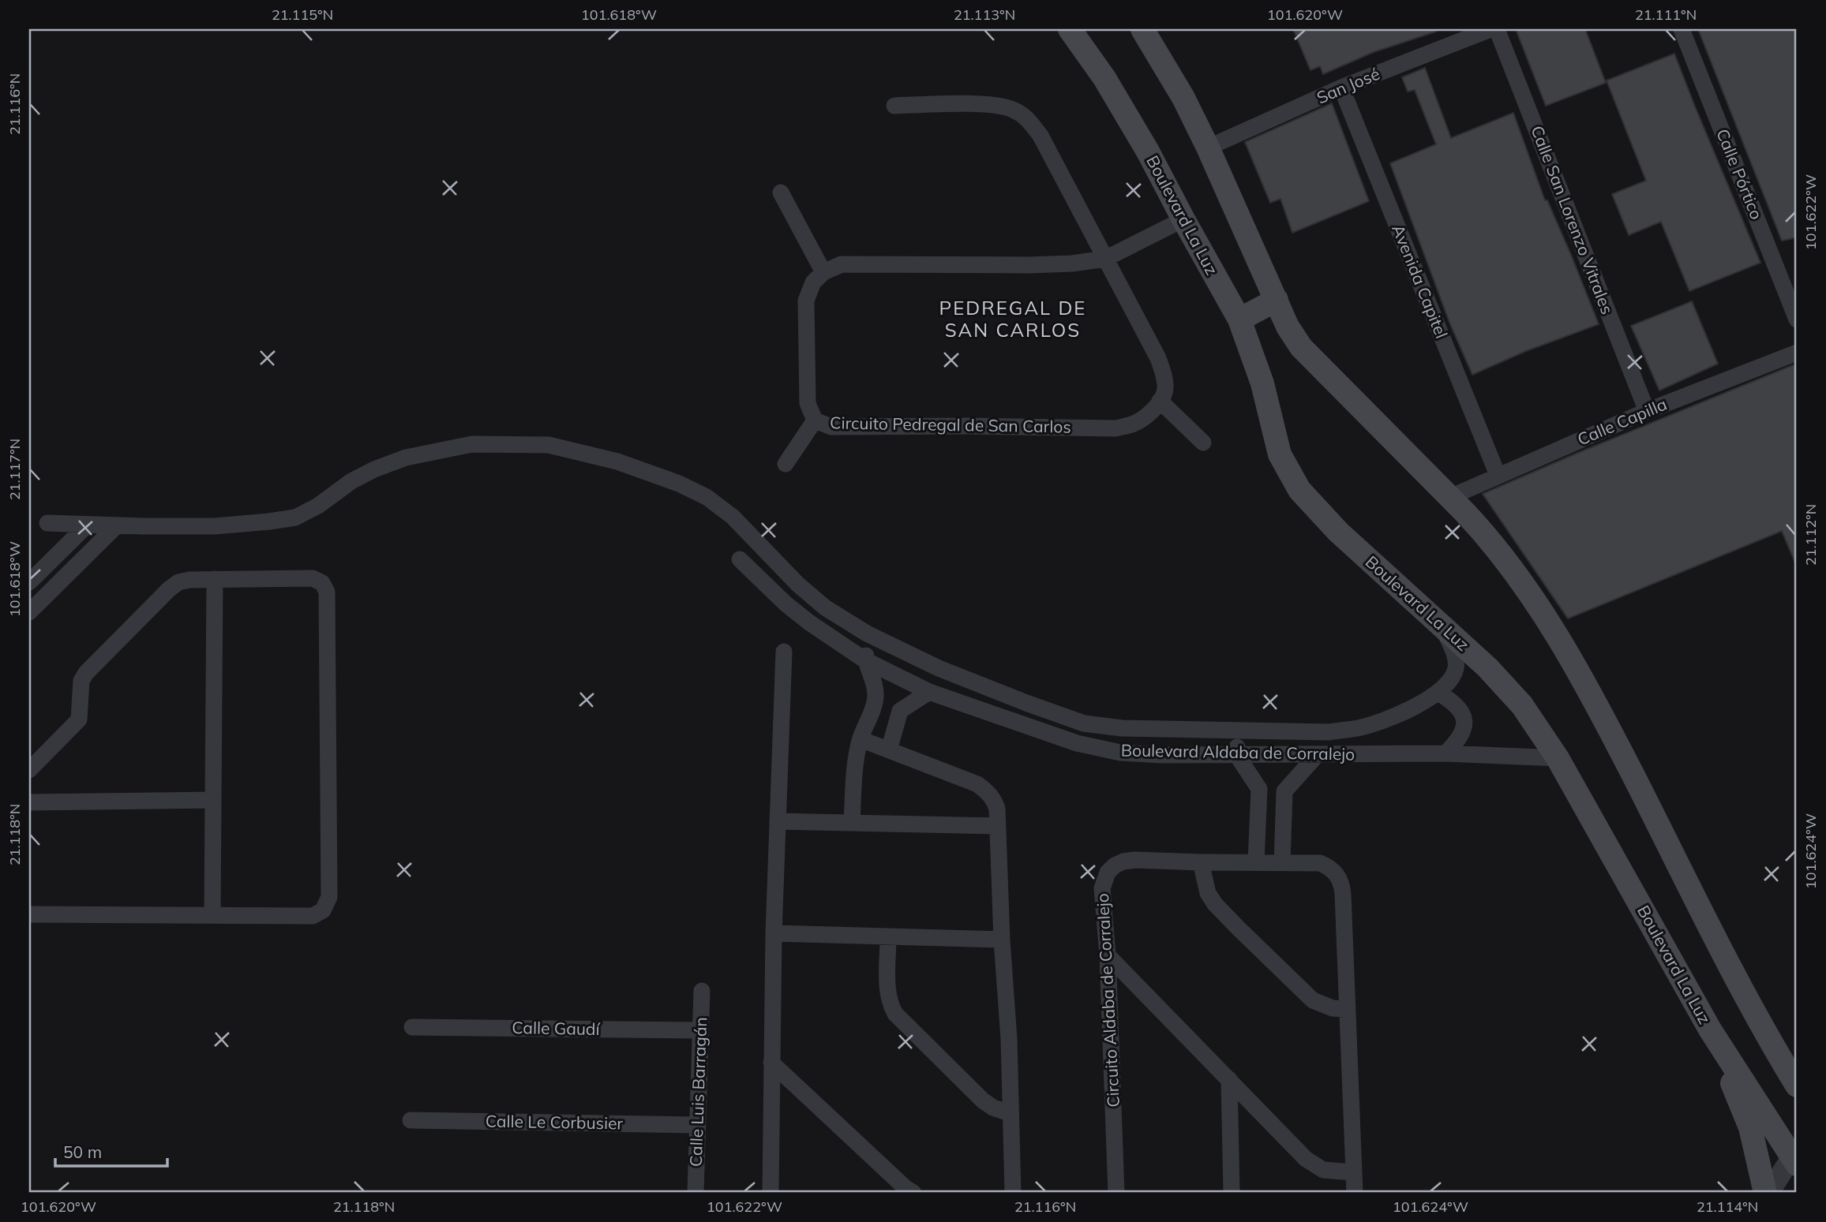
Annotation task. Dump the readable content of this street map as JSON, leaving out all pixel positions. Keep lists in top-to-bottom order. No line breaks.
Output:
{"streets":{"main road":["Boulevard La Luz"],"street":["San José","Calle Pórtico","Calle San Lorenzo Vitrales","Avenida Capitel","Calle Capilla","Circuito Pedregal de San Carlos","Boulevard Aldaba de Corralejo","Circuito Aldaba de Corralejo","Calle Gaudí","Calle Luis Barragán","Calle Le Corbusier"]},"crossings":[["San José","Avenida Capitel"],["Boulevard La Luz","Boulevard Aldaba de Corralejo"],["Calle San Lorenzo Vitrales","Calle Capilla"],["Avenida Capitel","Calle Capilla"],["Calle Gaudí","Calle Luis Barragán"],["Calle Luis Barragán","Calle Le Corbusier"]],"districts":["PEDREGAL DE SAN CARLOS"],"scale_bar":"50 m","coordinates":["21.115°N","101.618°W","21.113°N","101.620°W","21.111°N","21.116°N","101.622°W","21.117°N","21.112°N","21.118°N","101.624°W","21.114°N"]}
